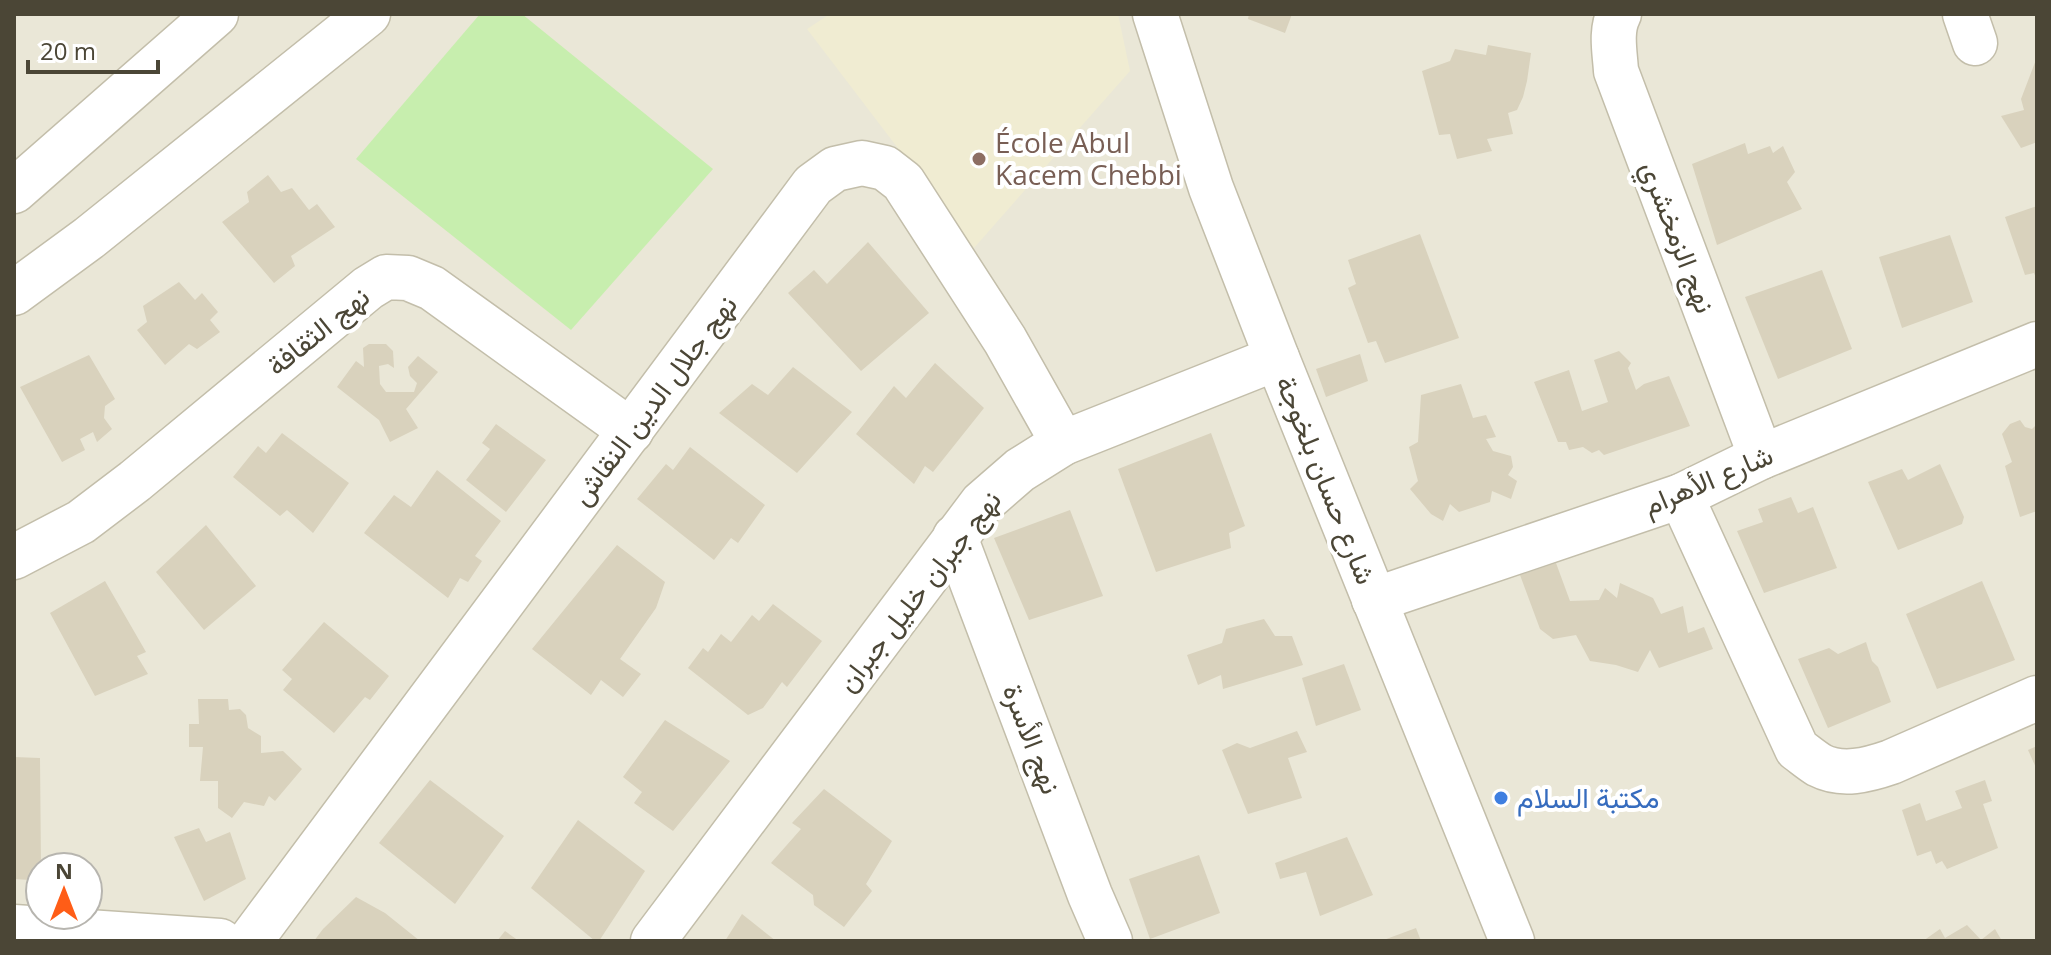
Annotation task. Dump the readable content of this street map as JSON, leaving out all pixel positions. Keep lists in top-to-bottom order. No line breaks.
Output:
{"streets":{"street":["نهج الزمخشري","نهج الثقافة","نهج جلال الدين النقاش","شارع حسان بلخوجة","شارع الأهرام","نهج جبران خليل جبران","نهج الأسرة"]},"crossings":[["نهج الزمخشري","شارع الأهرام"],["نهج الثقافة","نهج جلال الدين النقاش"],["نهج جلال الدين النقاش","نهج جبران خليل جبران"],["شارع حسان بلخوجة","شارع الأهرام"],["شارع حسان بلخوجة","نهج جبران خليل جبران"],["نهج جبران خليل جبران","نهج الأسرة"]],"places":["École Abul Kacem Chebbi","مكتبة السلام"],"scale_bar":"20 m","north":"top"}
